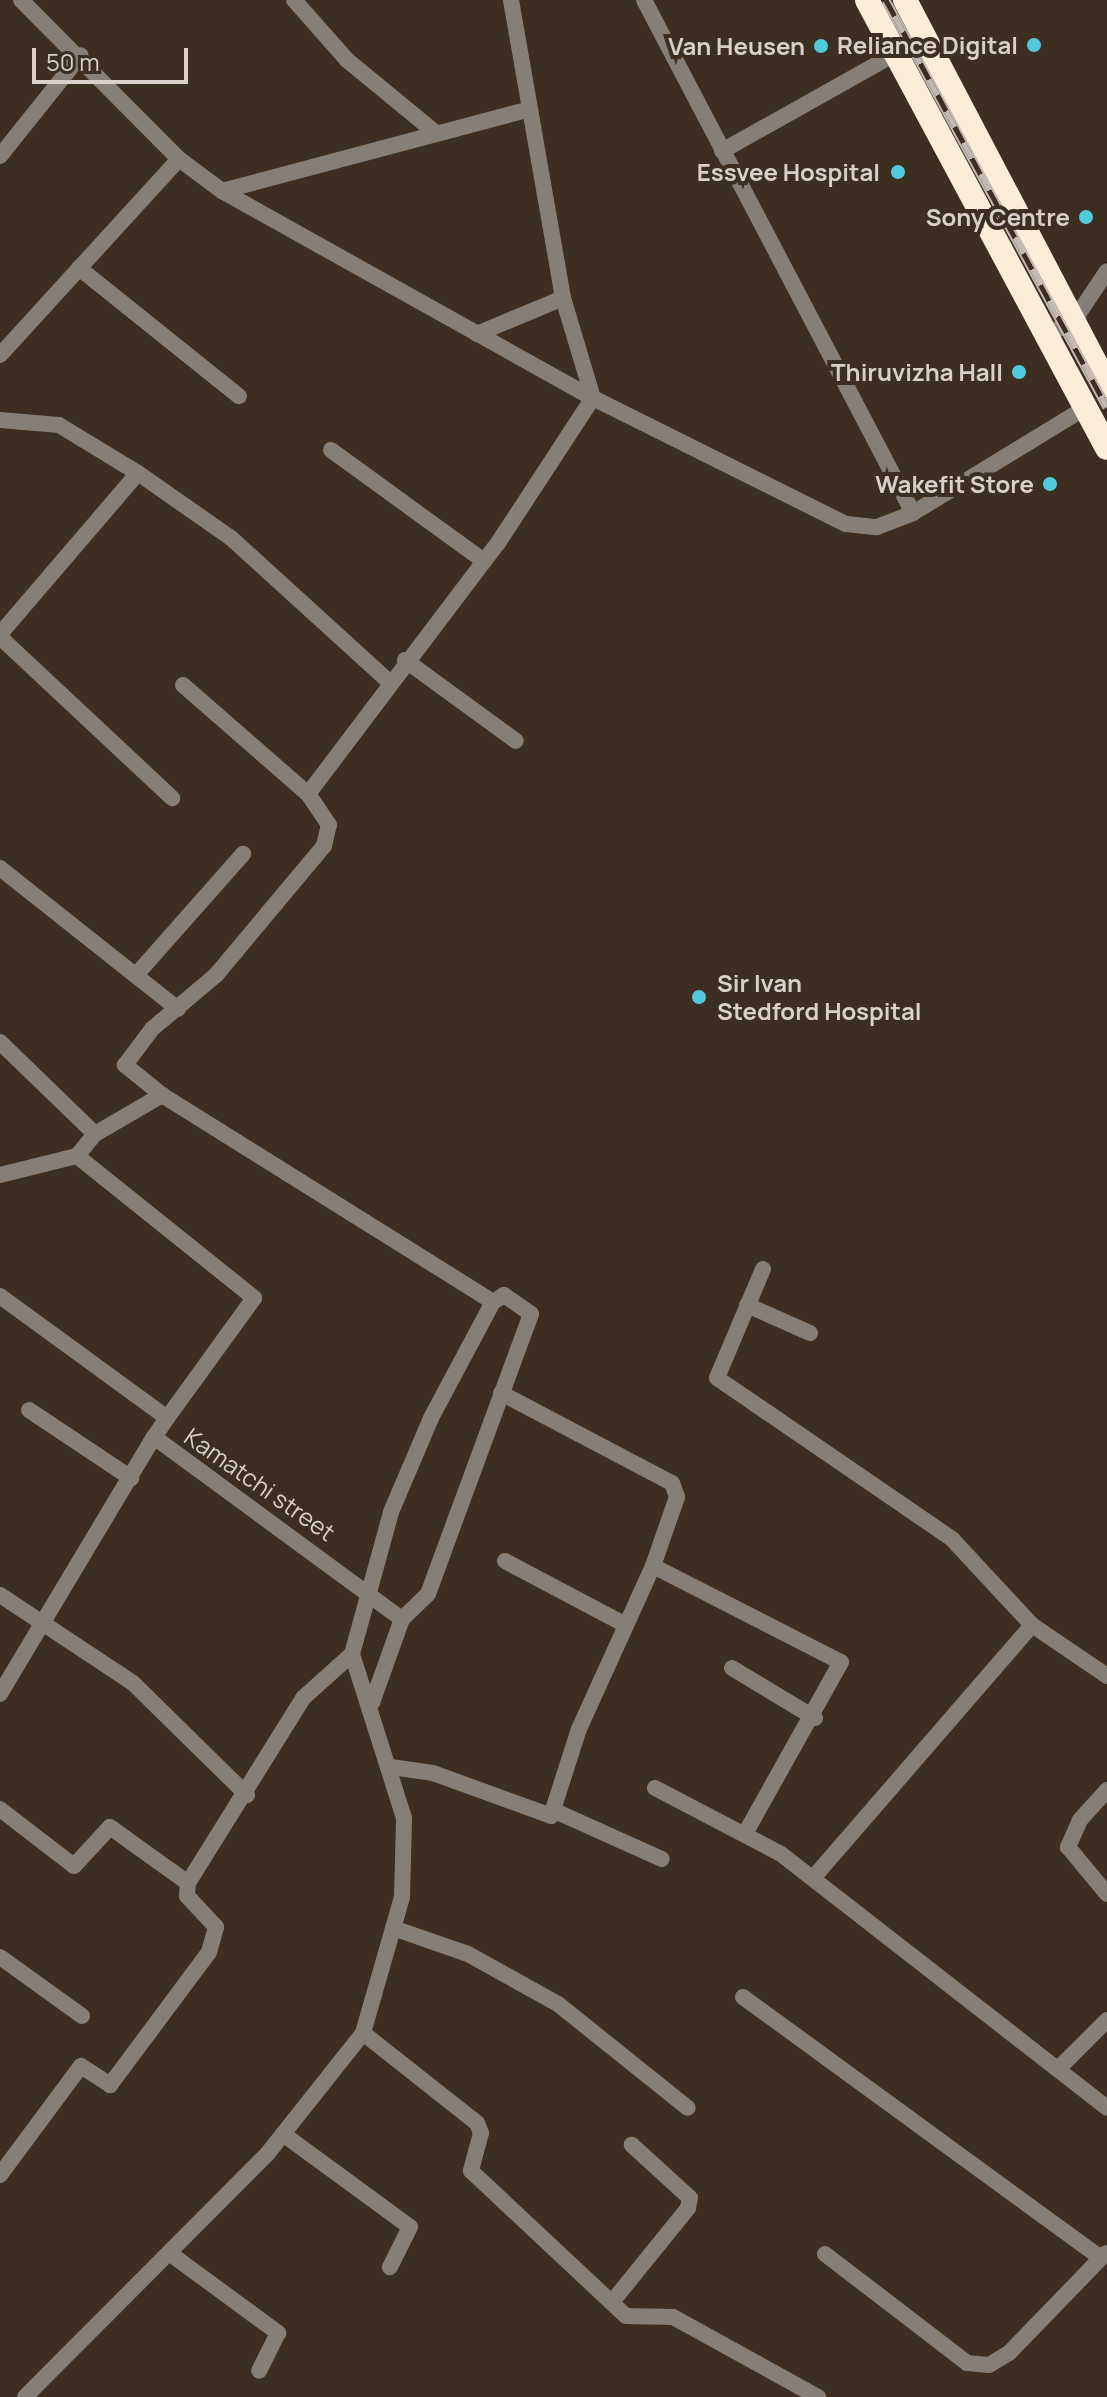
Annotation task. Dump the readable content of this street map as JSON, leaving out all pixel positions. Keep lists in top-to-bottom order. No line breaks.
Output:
{"streets":{"street":["Kamatchi street"]},"places":["Reliance Digital","Van Heusen","Essvee Hospital","Sony Centre","Thiruvizha Hall","Wakefit Store","Sir Ivan Stedford Hospital"],"scale_bar":"50 m"}
